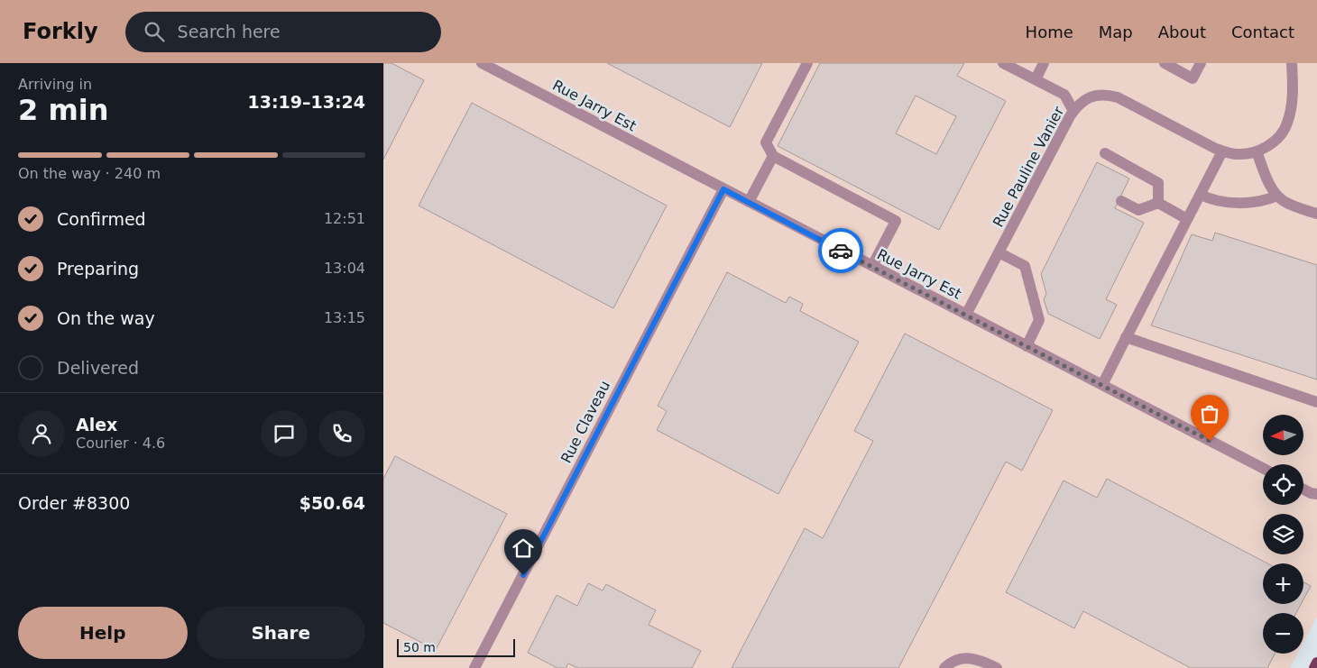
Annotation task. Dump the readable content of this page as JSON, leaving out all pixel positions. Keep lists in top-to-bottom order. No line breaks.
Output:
{"streets":{"street":["Rue Jarry Est","Rue Pauline Vanier","Rue Claveau"]},"crossings":[["Rue Jarry Est","Rue Pauline Vanier"],["Rue Jarry Est","Rue Claveau"]],"scale_bar":"50 m","north":"left","page":{"header":"Forkly","search":"Search here","nav":["Home","Map","About","Contact"],"heading":["2 min","Arriving in","13:19–13:24"],"panel":["Alex","Courier · 4.6","Order #8300","$50.64"],"bar":"On the way · 240 m","list":[["Confirmed","12:51"],["Preparing","13:04"],["On the way","13:15"],"Delivered"],"map_buttons":["+","−"],"buttons":["Help","Share"],"scale":"50 m"}}
